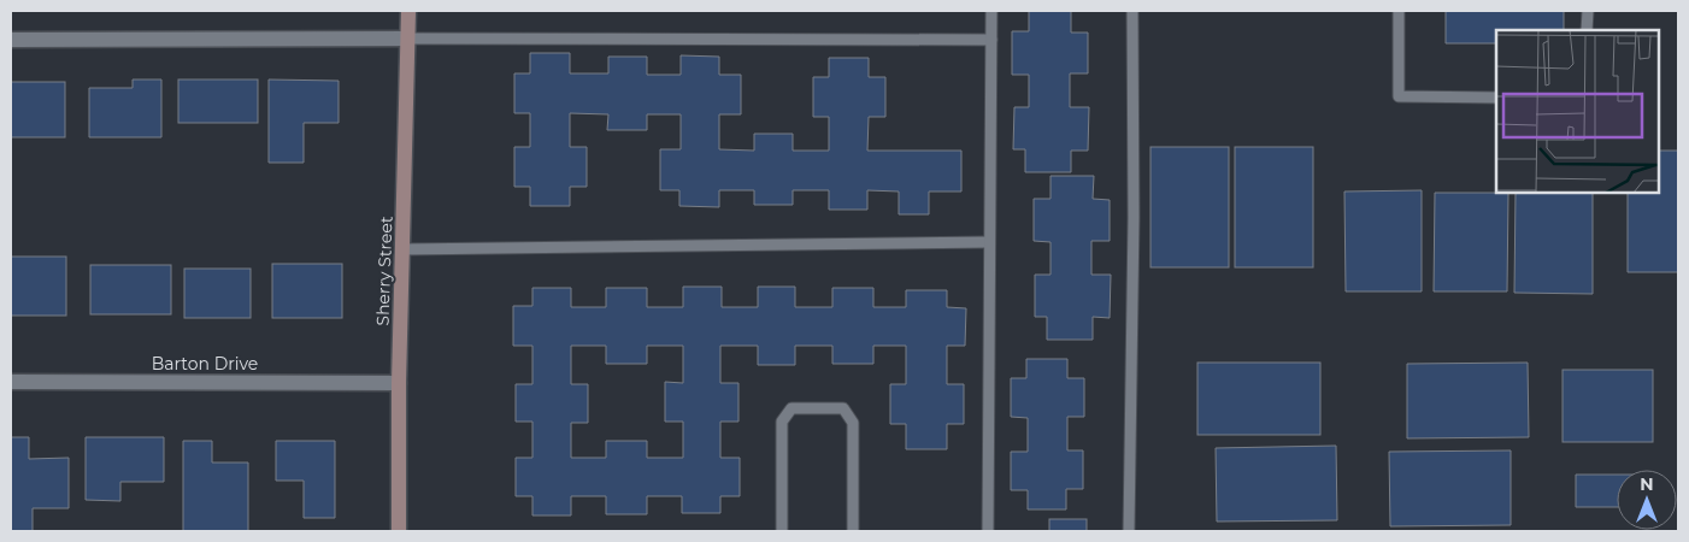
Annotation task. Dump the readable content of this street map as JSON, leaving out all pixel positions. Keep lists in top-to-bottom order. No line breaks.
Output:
{"streets":{"street":["Sherry Street","Barton Drive"]},"crossings":[["Sherry Street","Barton Drive"]],"north":"top"}
